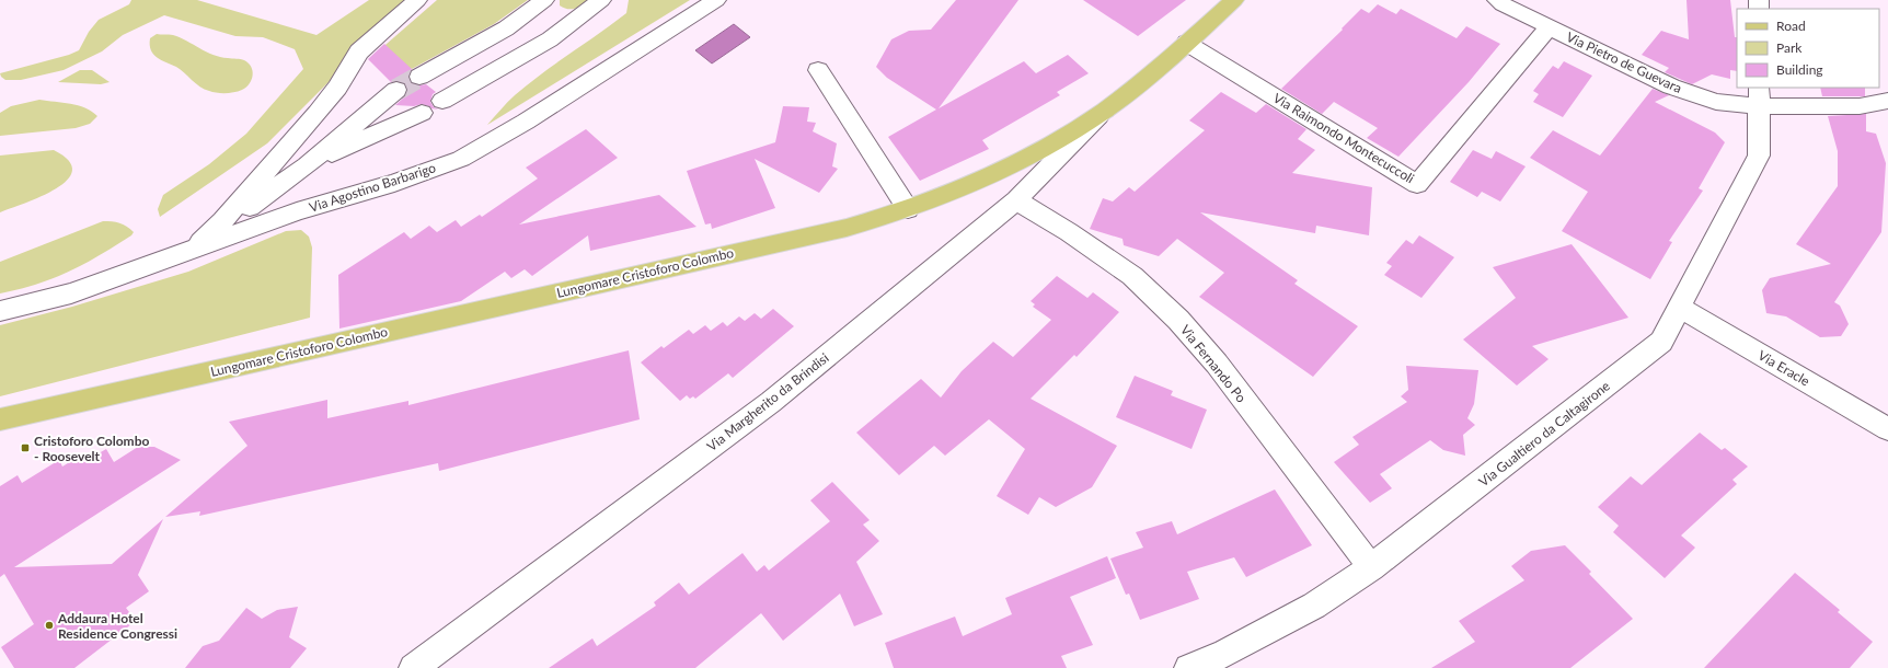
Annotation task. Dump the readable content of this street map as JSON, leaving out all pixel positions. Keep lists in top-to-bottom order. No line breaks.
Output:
{"streets":{"main road":["Lungomare Cristoforo Colombo"],"street":["Via Pietro de Guevara","Via Raimondo Montecuccoli","Via Agostino Barbarigo","Via Fernando Po","Via Eracle","Via Margherito da Brindisi","Via Gualtiero da Caltagirone"]},"crossings":[["Via Pietro de Guevara","Via Raimondo Montecuccoli"],["Via Pietro de Guevara","Via Gualtiero da Caltagirone"],["Via Raimondo Montecuccoli","Lungomare Cristoforo Colombo"],["Lungomare Cristoforo Colombo","Via Margherito da Brindisi"],["Via Fernando Po","Via Margherito da Brindisi"],["Via Fernando Po","Via Gualtiero da Caltagirone"],["Via Eracle","Via Gualtiero da Caltagirone"]],"places":{"transit":["Cristoforo Colombo - Roosevelt"],"other":["Addaura Hotel Residence Congressi"]},"legend":["Road","Park","Building"]}
